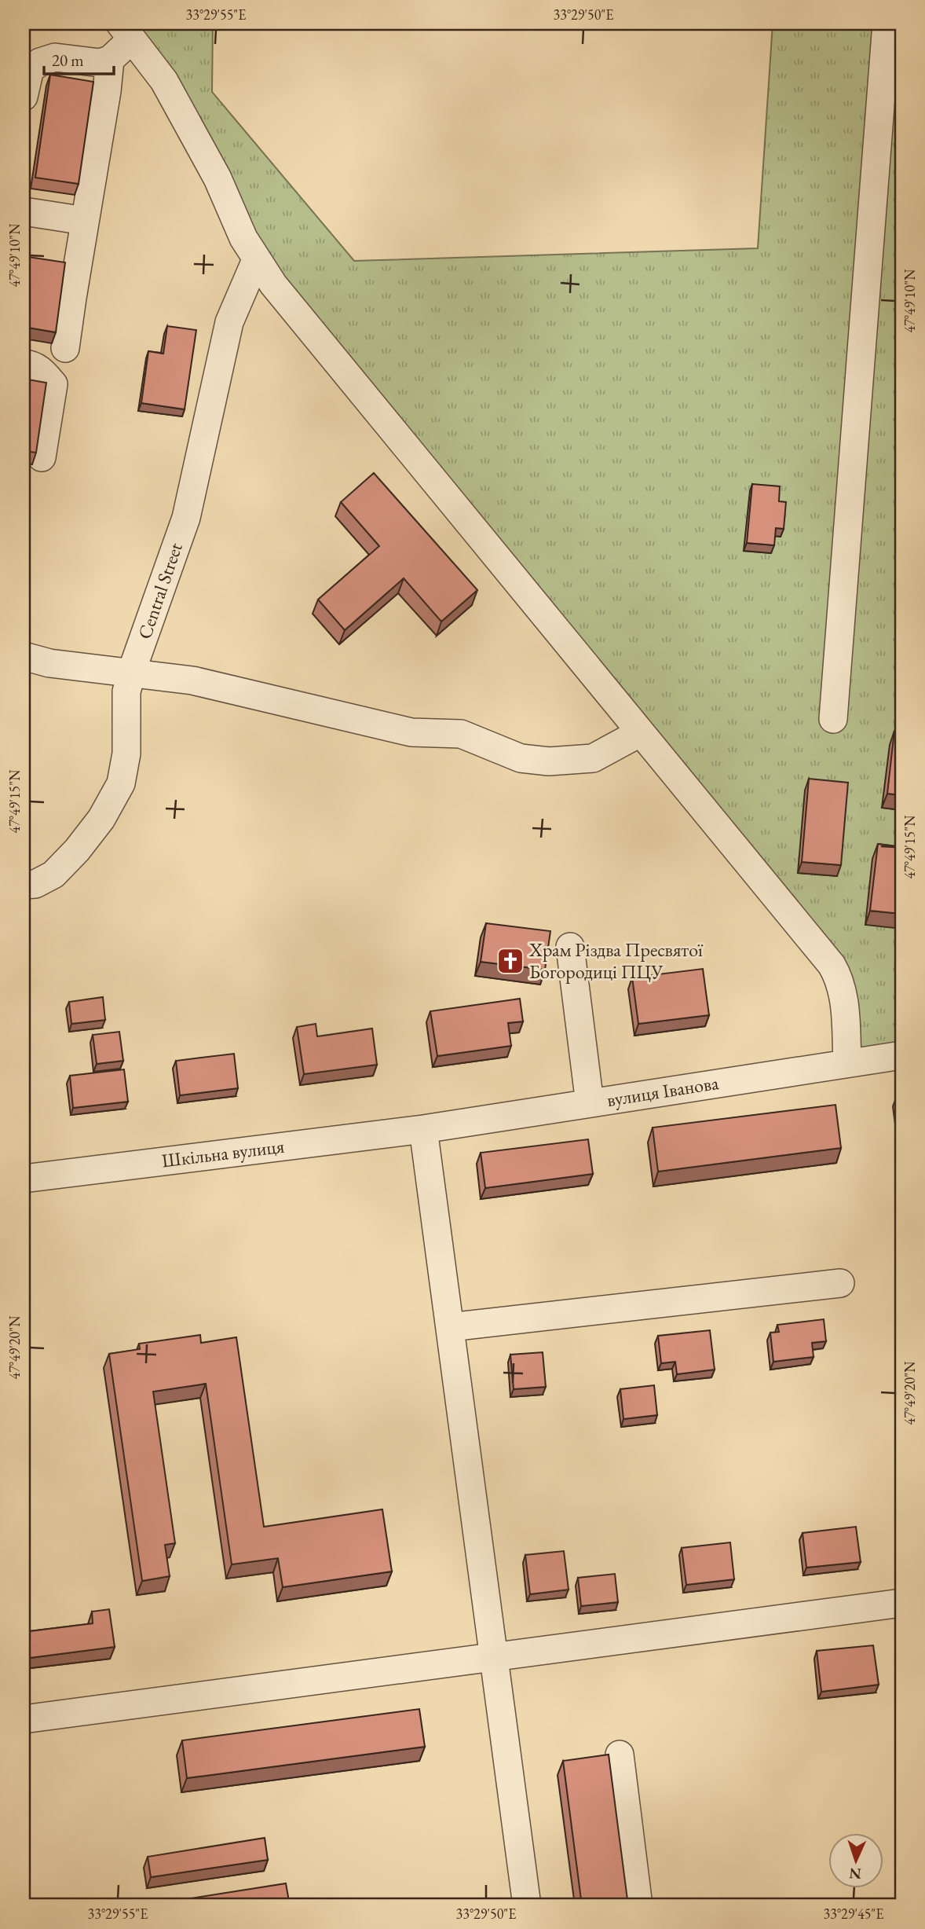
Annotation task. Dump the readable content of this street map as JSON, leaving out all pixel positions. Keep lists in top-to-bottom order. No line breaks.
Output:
{"streets":{"street":["Central Street","вулиця Іванова","Шкільна вулиця"]},"crossings":[["вулиця Іванова","Шкільна вулиця"]],"places":{"church":["Храм Різдва Пресвятої Богородиці ПЦУ"]},"scale_bar":"20 m","north":"bottom","coordinates":["33°29'55\"E","33°29'50\"E","47°49'10\"N","47°49'15\"N","47°49'20\"N","33°29'45\"E"]}
